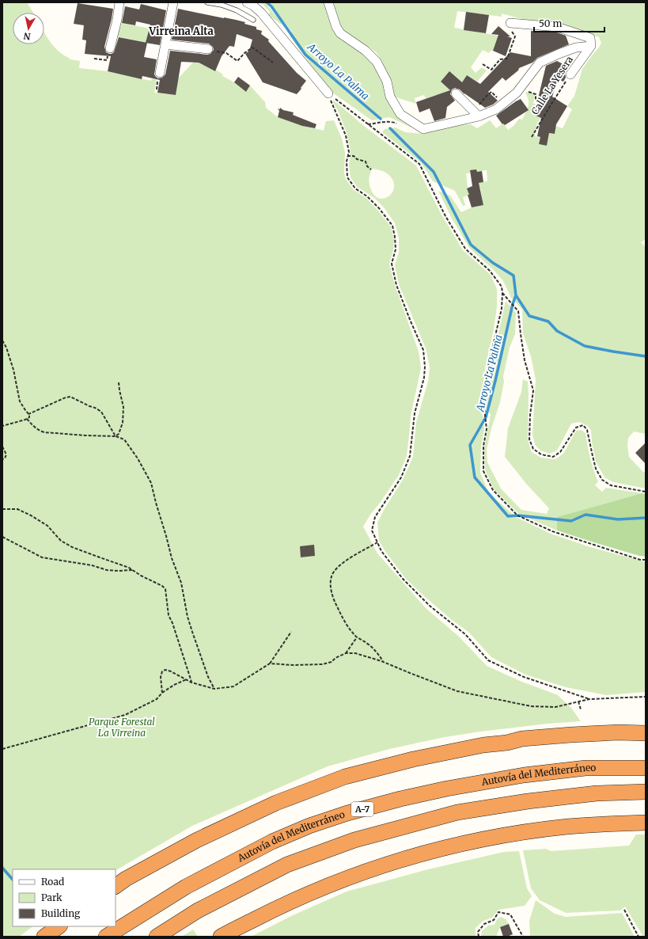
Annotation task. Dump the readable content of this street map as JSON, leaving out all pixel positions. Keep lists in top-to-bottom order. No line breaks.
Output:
{"streets":{"highway":["Autovía del Mediterráneo","A-7"],"street":["Calle La Yesera"]},"districts":["Virreina Alta"],"water":["Arroyo La Palma"],"parks":["Parque Forestal La Virreina"],"legend":["Road","Park","Building"],"scale_bar":"50 m","north":"bottom"}
